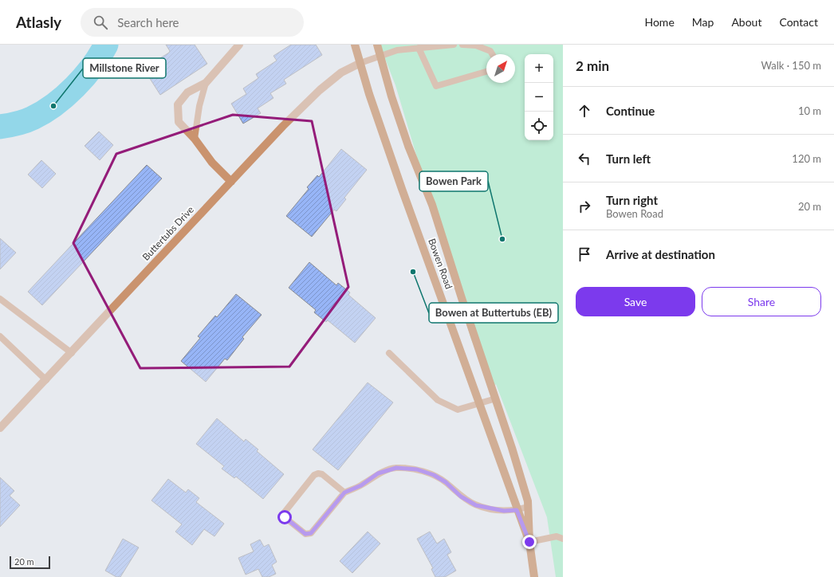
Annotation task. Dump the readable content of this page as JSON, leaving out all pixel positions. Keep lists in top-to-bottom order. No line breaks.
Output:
{"streets":{"main road":["Bowen Road"],"street":["Buttertubs Drive"]},"crossings":[["Buttertubs Drive","Bowen Road"]],"places":["Millstone River","Bowen Park","Bowen at Buttertubs (EB)"],"scale_bar":"20 m","north":"top right","page":{"header":"Atlasly","search":"Search here","nav":["Home","Map","About","Contact"],"heading":["2 min","Walk · 150 m"],"map_buttons":["+","−"],"list":[["Continue","10 m"],["Turn left","120 m"],["Turn right","Bowen Road","20 m"],"Arrive at destination"],"buttons":["Save","Share"],"scale":"20 m"}}
